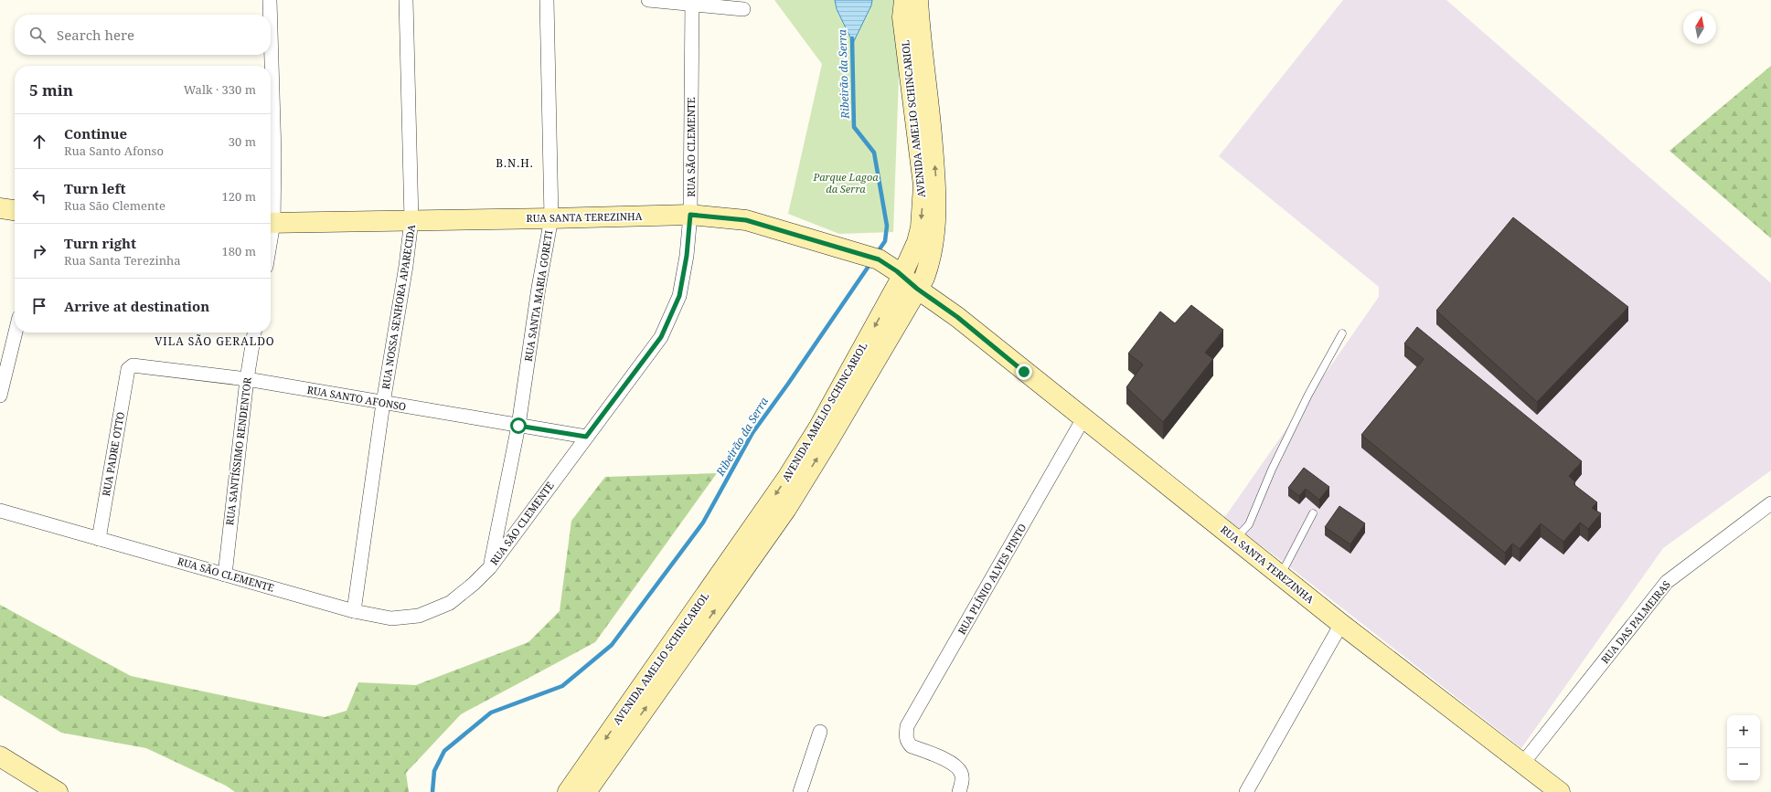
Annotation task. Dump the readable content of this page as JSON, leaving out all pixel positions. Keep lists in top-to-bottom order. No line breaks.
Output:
{"streets":{"main road":["AVENIDA AMELIO SCHINCARIOL","RUA SANTA TEREZINHA"],"street":["RUA SÃO CLEMENTE","RUA SANTA MARIA GORETI","RUA NOSSA SENHORA APARECIDA","RUA SANTO AFONSO","RUA SANTÍSSIMO RENDENTOR","RUA PADRE OTTO","RUA PLÍNIO ALVES PINTO","RUA DAS PALMEIRAS"]},"crossings":[["AVENIDA AMELIO SCHINCARIOL","RUA SANTA TEREZINHA"],["RUA SÃO CLEMENTE","RUA SANTA TEREZINHA"],["RUA SÃO CLEMENTE","RUA SANTA MARIA GORETI"],["RUA SÃO CLEMENTE","RUA NOSSA SENHORA APARECIDA"],["RUA SÃO CLEMENTE","RUA SANTO AFONSO"],["RUA SÃO CLEMENTE","RUA SANTÍSSIMO RENDENTOR"],["RUA SÃO CLEMENTE","RUA PADRE OTTO"],["RUA SANTA TEREZINHA","RUA SANTA MARIA GORETI"],["RUA SANTA TEREZINHA","RUA NOSSA SENHORA APARECIDA"],["RUA SANTA TEREZINHA","RUA PLÍNIO ALVES PINTO"],["RUA SANTA TEREZINHA","RUA DAS PALMEIRAS"],["RUA SANTA MARIA GORETI","RUA SANTO AFONSO"],["RUA NOSSA SENHORA APARECIDA","RUA SANTO AFONSO"],["RUA SANTO AFONSO","RUA SANTÍSSIMO RENDENTOR"],["RUA SANTO AFONSO","RUA PADRE OTTO"]],"districts":["B.N.H.","VILA SÃO GERALDO"],"water":["Ribeirão da Serra"],"parks":["Parque Lagoa da Serra"],"north":"top","page":{"search":"Search here","heading":["5 min","Walk · 330 m"],"list":[["Continue","Rua Santo Afonso","30 m"],["Turn left","Rua São Clemente","120 m"],["Turn right","Rua Santa Terezinha","180 m"],"Arrive at destination"],"map_buttons":["+","−"]}}
